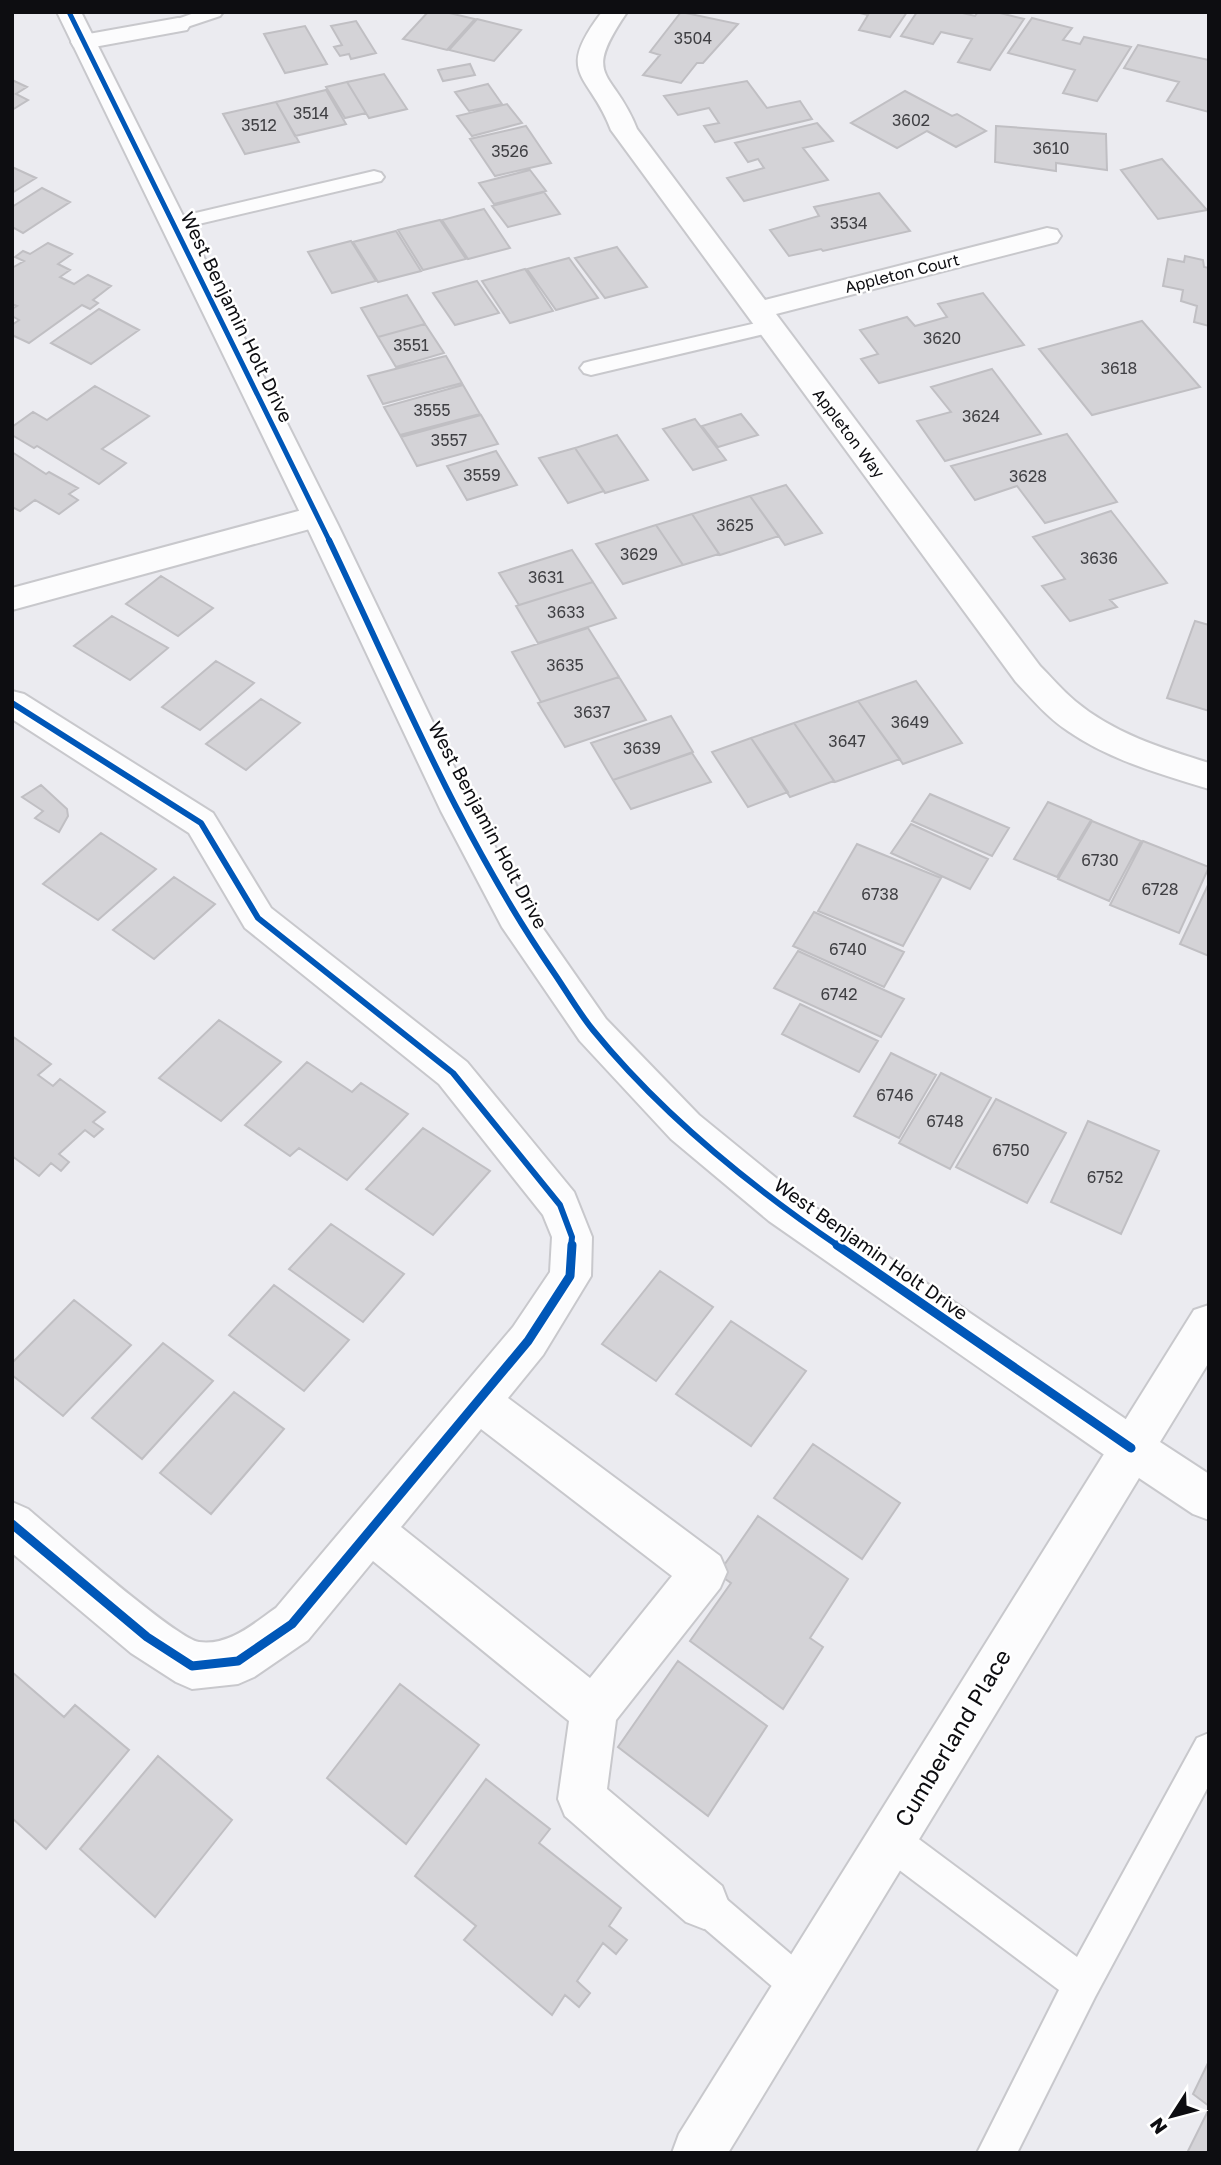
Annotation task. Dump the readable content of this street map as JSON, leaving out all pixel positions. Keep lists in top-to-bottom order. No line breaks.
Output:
{"streets":{"street":["Appleton Court","West Benjamin Holt Drive","Appleton Way","Cumberland Place"]},"crossings":[["Appleton Court","Appleton Way"],["West Benjamin Holt Drive","Cumberland Place"]],"house_numbers":["3504","3514","3602","3512","3610","3526","3534","3620","3551","3618","3555","3624","3557","3559","3628","3625","3629","3636","3631","3633","3635","3637","3649","3647","3639","6730","6728","6738","6740","6742","6746","6748","6750","6752"],"north":"bottom left"}
